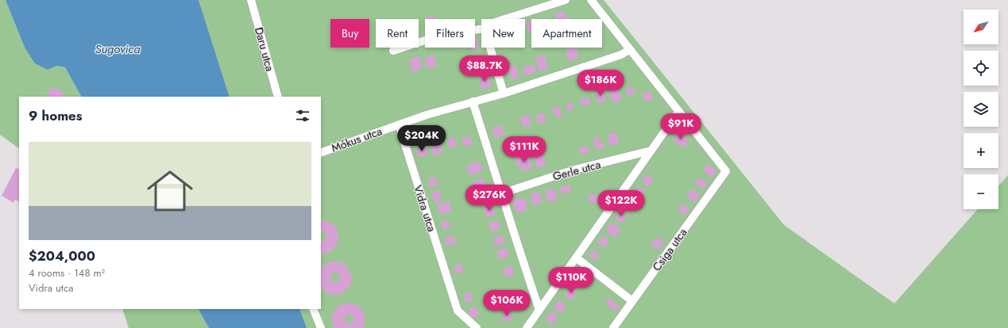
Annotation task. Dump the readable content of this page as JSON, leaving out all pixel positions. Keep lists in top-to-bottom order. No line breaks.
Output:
{"streets":{"street":["Daru utca","Mókus utca","Gerle utca","Vidra utca","Csiga utca"]},"crossings":[["Mókus utca","Vidra utca"]],"water":["Sugovica"],"north":"bottom left","page":{"map_buttons":["+","−"],"chip":["Buy","Rent","Filters","New","Apartment"],"price":["$88.7K","$186K","$91K","$204K","$111K","$276K","$122K","$110K","$106K"],"heading":"9 homes","list":[{"name":"$204,000","note":"4 rooms · 148 m² · Vidra utca"}]}}
